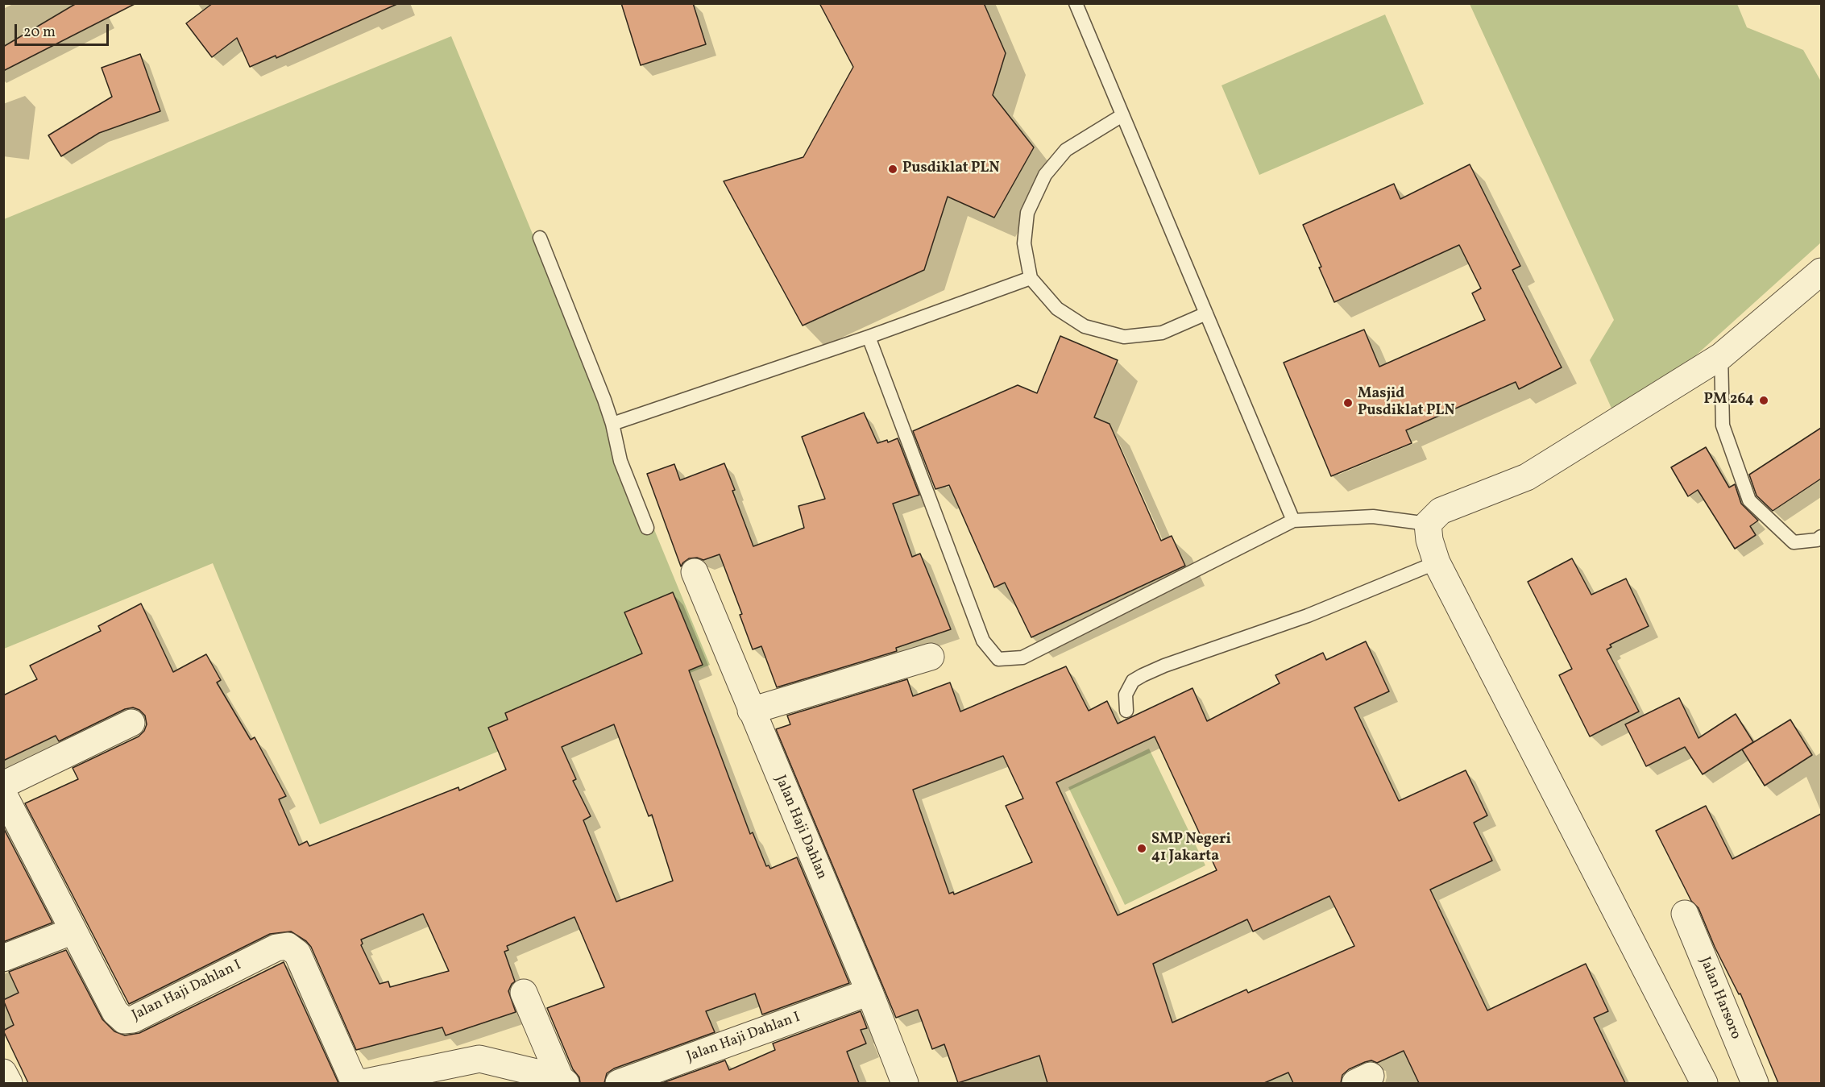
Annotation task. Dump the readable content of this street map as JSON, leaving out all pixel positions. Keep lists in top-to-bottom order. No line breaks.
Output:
{"streets":{"street":["Jalan Haji Dahlan","Jalan Haji Dahlan I","Jalan Harsoro"]},"crossings":[["Jalan Haji Dahlan","Jalan Haji Dahlan I"]],"places":["Pusdiklat PLN","PM 264","Masjid Pusdiklat PLN","SMP Negeri 41 Jakarta"],"scale_bar":"20 m"}
